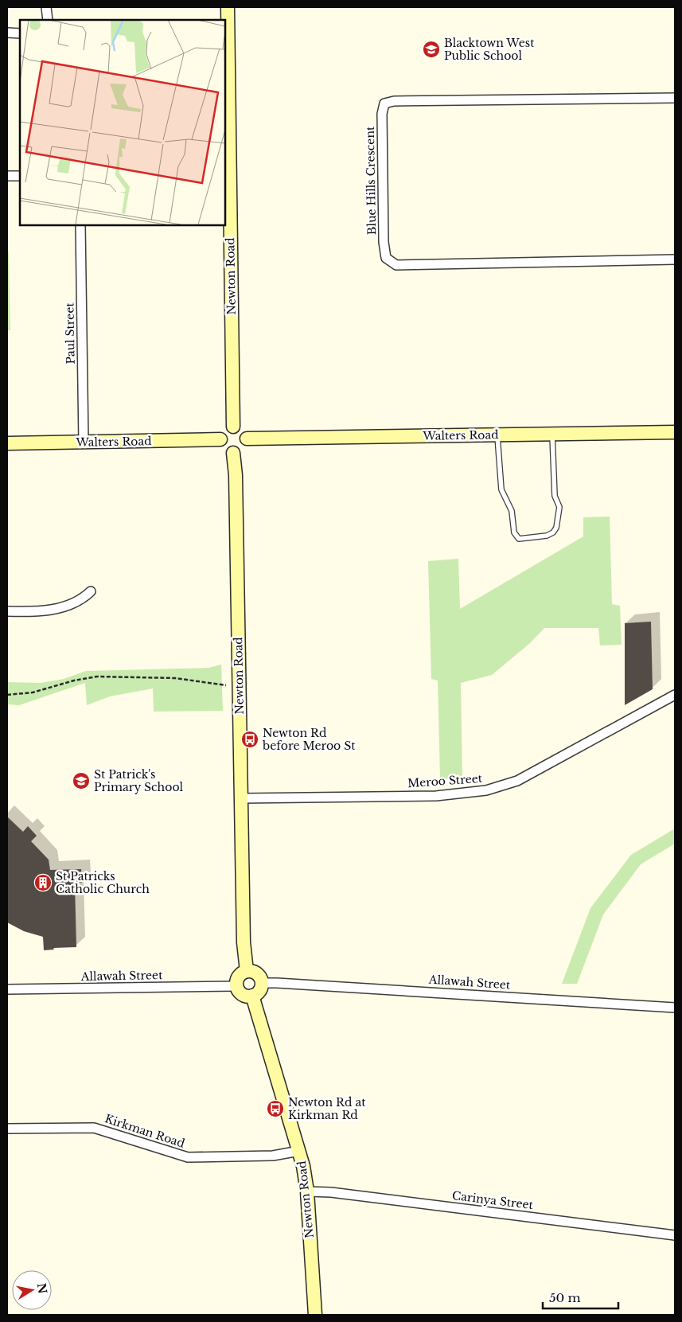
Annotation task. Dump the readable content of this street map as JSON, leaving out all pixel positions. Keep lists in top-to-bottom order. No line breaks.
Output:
{"streets":{"main road":["Newton Road","Walters Road"],"street":["Blue Hills Crescent","Paul Street","Meroo Street","Allawah Street","Kirkman Road","Carinya Street"]},"crossings":[["Newton Road","Walters Road"],["Newton Road","Meroo Street"],["Newton Road","Allawah Street"],["Newton Road","Kirkman Road"],["Newton Road","Carinya Street"],["Paul Street","Walters Road"]],"places":{"school or university":["Blacktown West Public School","St Patrick's Primary School"],"bus stop":["Newton Rd before Meroo St","Newton Rd at Kirkman Rd"],"building":["St Patricks Catholic Church"]},"scale_bar":"50 m","north":"right"}
